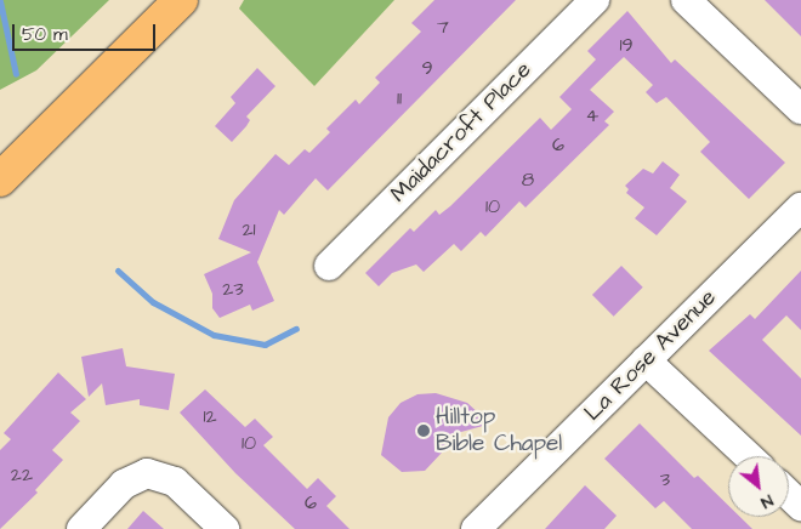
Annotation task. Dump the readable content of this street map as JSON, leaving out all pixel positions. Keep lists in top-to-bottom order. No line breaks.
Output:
{"streets":{"street":["Maidacroft Place","La Rose Avenue"]},"places":["Hilltop Bible Chapel"],"house_numbers":["7","19","9","11","4","6","8","10","21","23","12","10","22","3","6"],"scale_bar":"50 m","north":"bottom right"}
